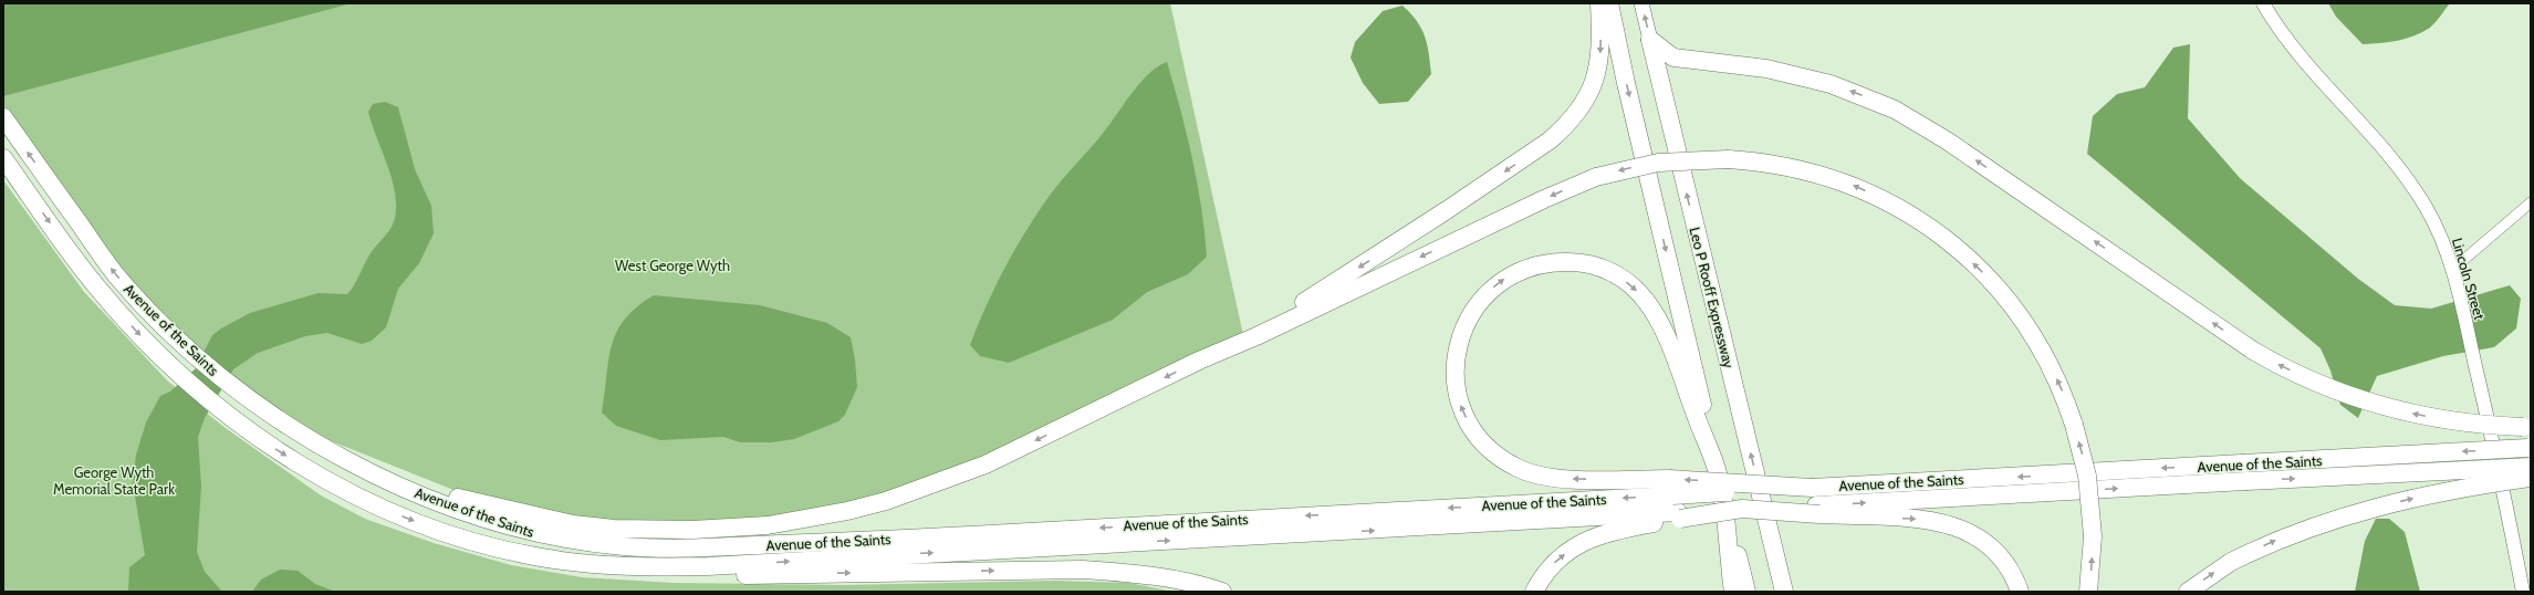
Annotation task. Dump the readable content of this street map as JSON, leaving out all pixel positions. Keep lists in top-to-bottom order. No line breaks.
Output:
{"streets":{"highway":["Leo P Rooff Expressway","Avenue of the Saints"],"main road":["Lincoln Street"]},"one_way":["Leo P Rooff Expressway"],"parks":["West George Wyth","George Wyth Memorial State Park"]}
